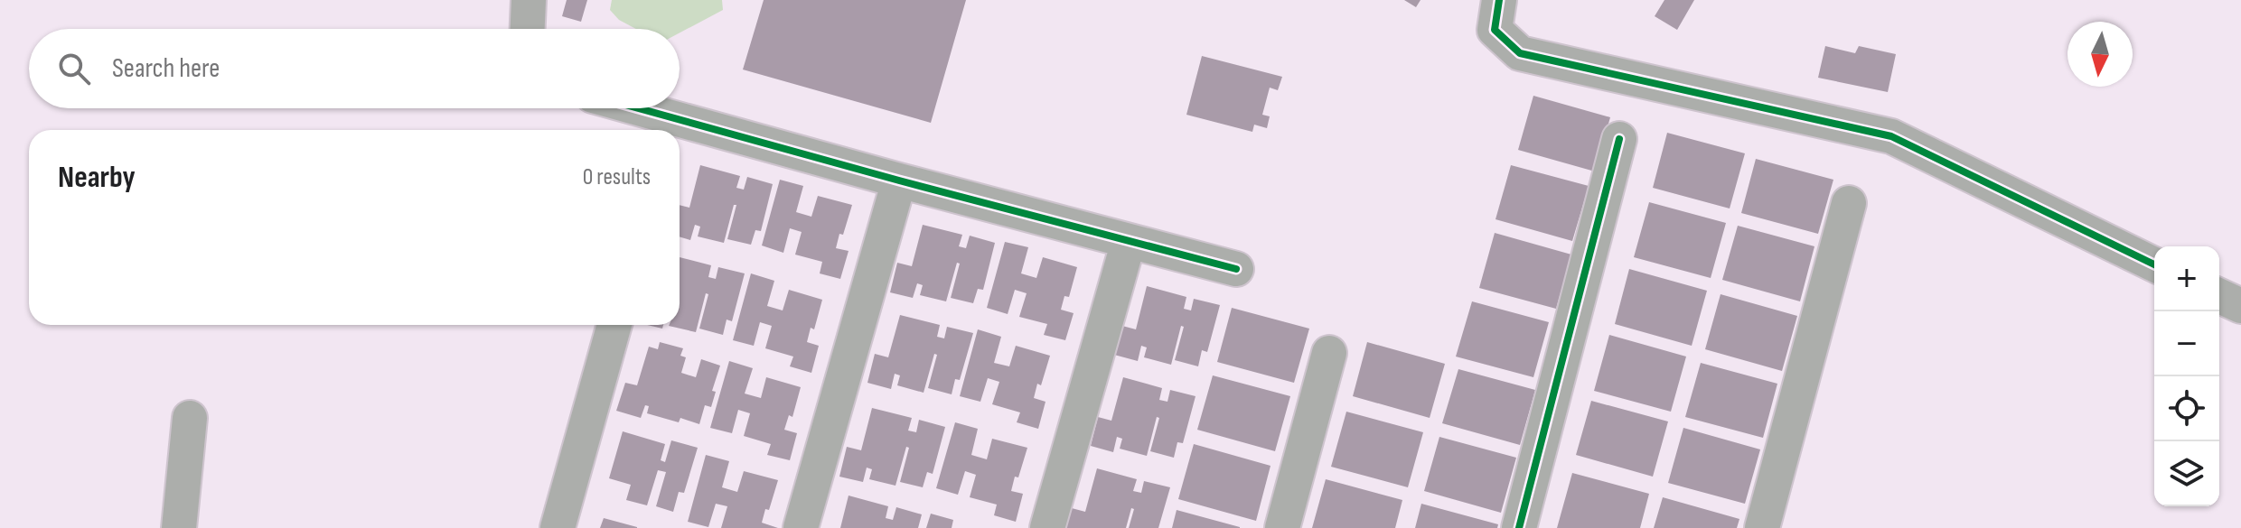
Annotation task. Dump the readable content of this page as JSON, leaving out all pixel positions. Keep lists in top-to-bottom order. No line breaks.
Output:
{"north":"bottom","page":{"search":"Search here","heading":["Nearby","0 results"],"map_buttons":["+","−"]}}
